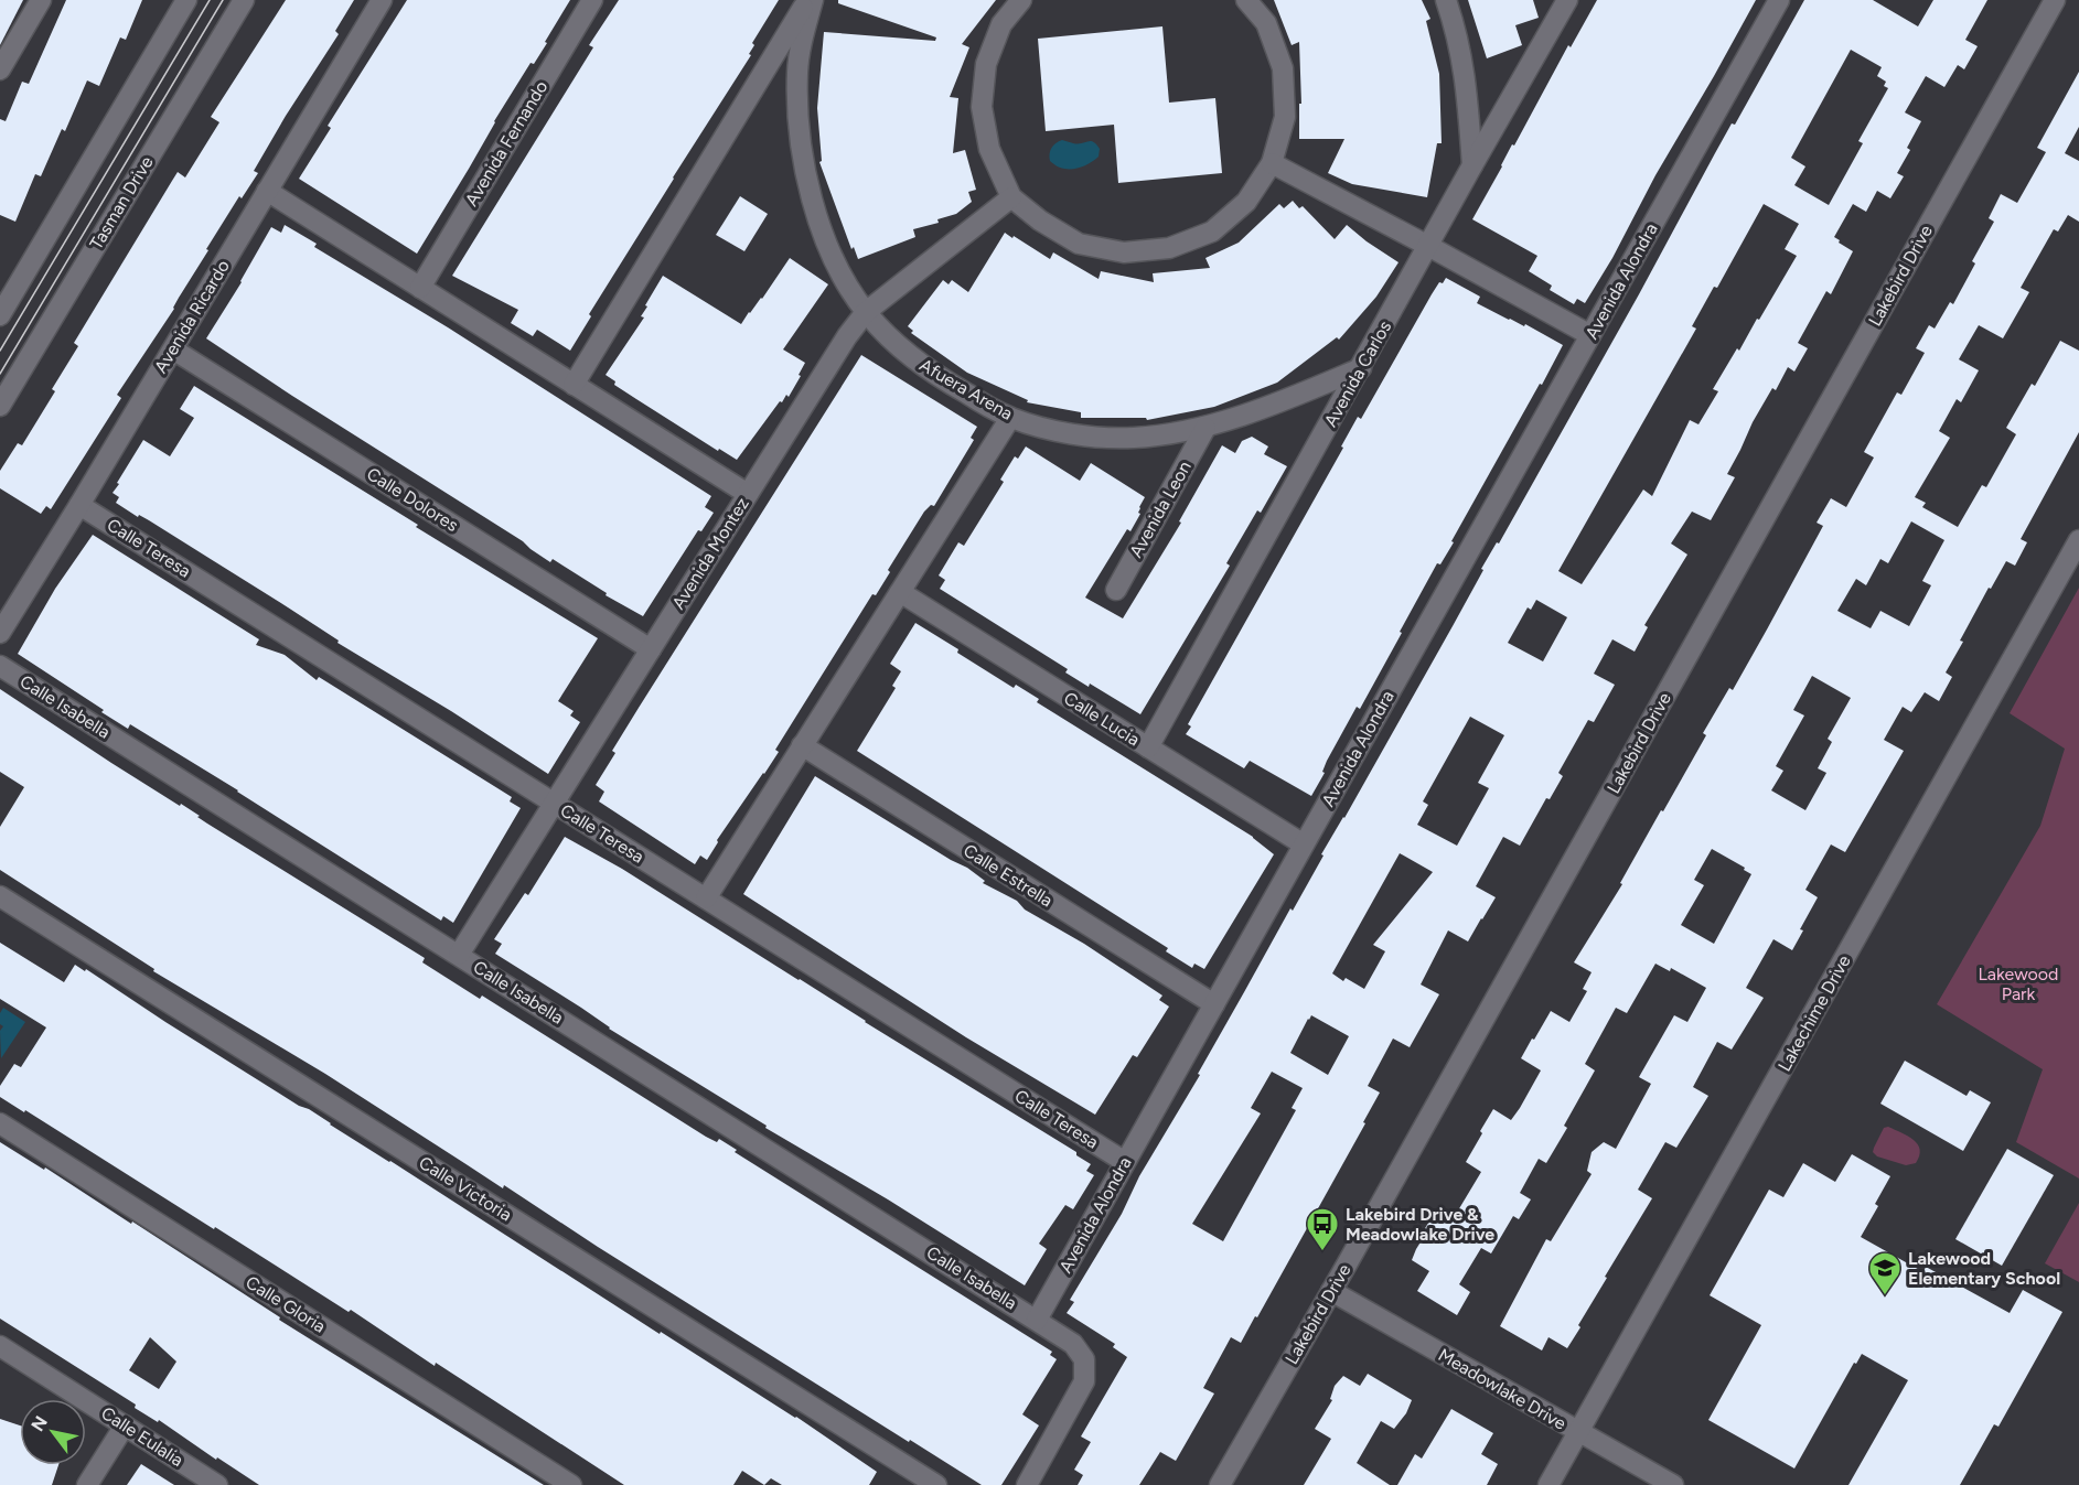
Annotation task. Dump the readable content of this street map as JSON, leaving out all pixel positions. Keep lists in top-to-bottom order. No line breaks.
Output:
{"streets":{"street":["Avenida Fernando","Tasman Drive","Lakebird Drive","Avenida Alondra","Avenida Ricardo","Avenida Carlos","Afuera Arena","Calle Dolores","Avenida Leon","Calle Teresa","Avenida Montez","Calle Isabella","Calle Lucia","Calle Estrella","Lakechime Drive","Calle Victoria","Calle Gloria","Meadowlake Drive","Calle Eulalia"]},"crossings":[["Lakebird Drive","Meadowlake Drive"],["Avenida Alondra","Calle Teresa"],["Avenida Alondra","Calle Isabella"],["Avenida Alondra","Calle Lucia"],["Avenida Alondra","Calle Estrella"],["Avenida Ricardo","Calle Dolores"],["Avenida Ricardo","Calle Teresa"],["Avenida Carlos","Afuera Arena"],["Avenida Carlos","Calle Lucia"],["Afuera Arena","Avenida Leon"],["Afuera Arena","Avenida Montez"],["Calle Dolores","Avenida Montez"],["Calle Teresa","Avenida Montez"],["Avenida Montez","Calle Isabella"],["Lakechime Drive","Meadowlake Drive"]],"parks":["Lakewood Park"],"places":{"bus stop":["Lakebird Drive & Meadowlake Drive"],"school or university":["Lakewood Elementary School"]},"north":"top left"}
